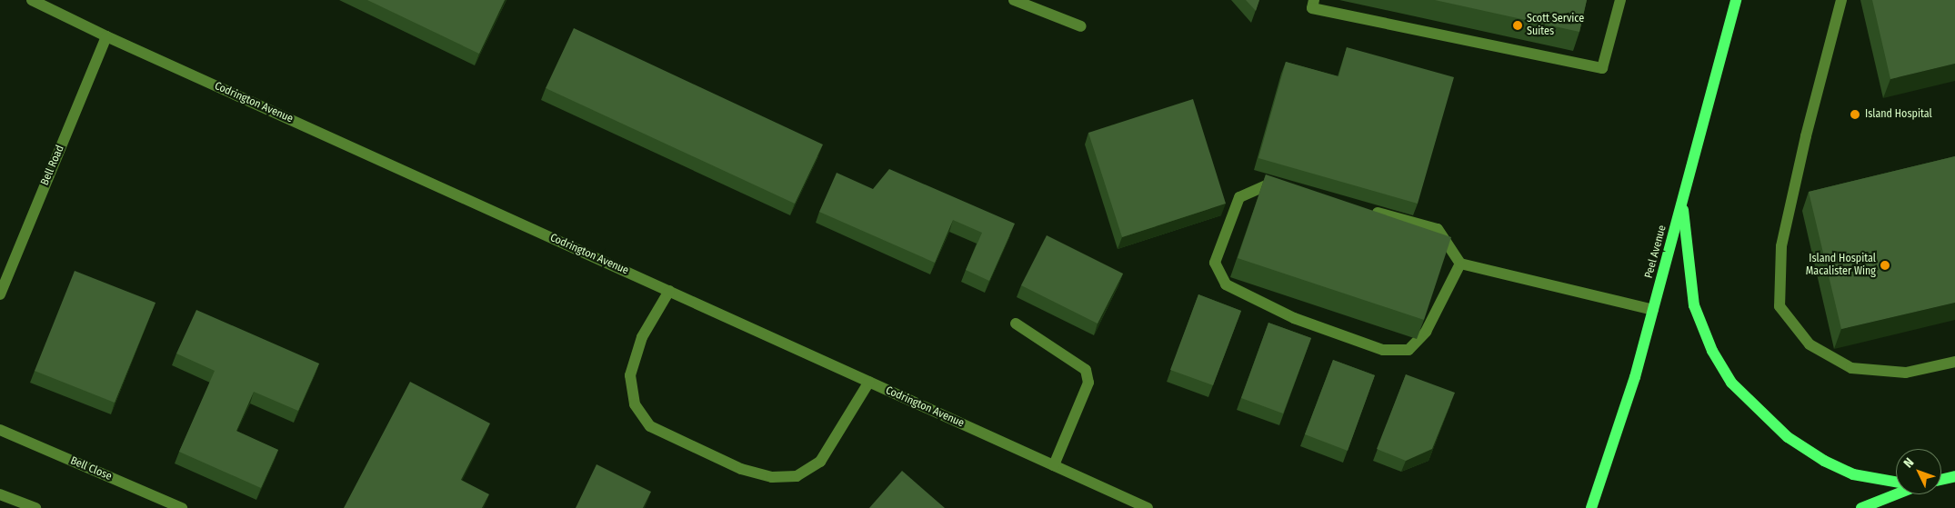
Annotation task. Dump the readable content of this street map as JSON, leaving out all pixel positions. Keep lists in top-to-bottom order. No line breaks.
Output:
{"streets":{"main road":["Peel Avenue"],"street":["Codrington Avenue","Bell Road","Bell Close"]},"crossings":[["Codrington Avenue","Bell Road"]],"places":["Scott Service Suites","Island Hospital","Island Hospital Macalister Wing"],"north":"top left"}
